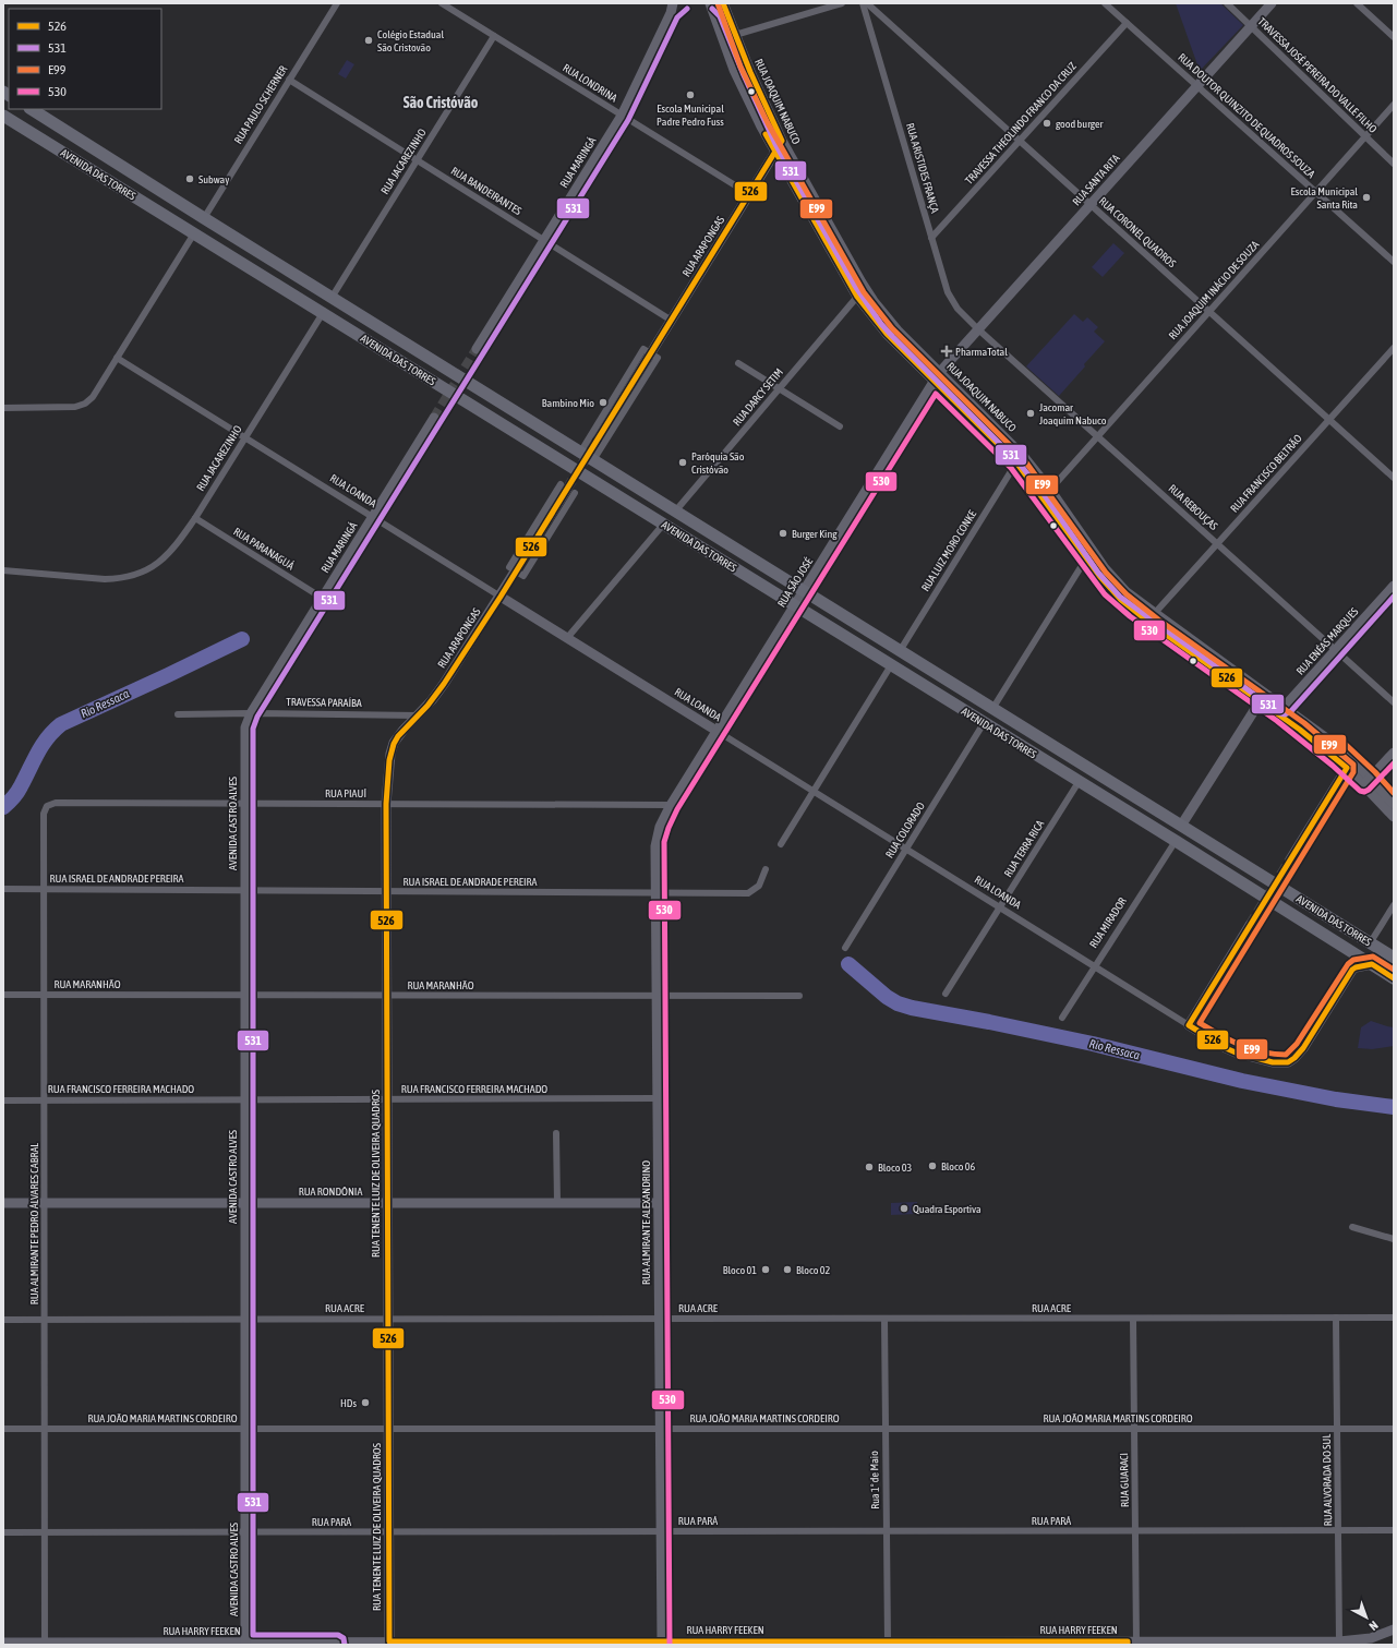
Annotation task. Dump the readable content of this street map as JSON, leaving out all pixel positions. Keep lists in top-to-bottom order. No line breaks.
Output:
{"streets":{"highway":["AVENIDA DAS TORRES"],"main road":["RUA JOAQUIM NABUCO","RUA MARINGÁ","RUA SANTA RITA","RUA ARAPONGAS","RUA LOANDA","RUA SÃO JOSÉ","RUA ENÉAS MARQUES","AVENIDA CASTRO ALVES","RUA TENENTE LUIZ DE OLIVEIRA QUADROS","RUA RONDÔNIA","RUA ALMIRANTE ALEXANDRINO","RUA HARRY FEEKEN"],"street":["TRAVESSA JOSÉ PEREIRA DO VALLE FILHO","RUA LONDRINA","RUA PAULO SCHERNER","RUA DOUTOR QUINZITO DE QUADROS SOUZA","TRAVESSA THEOLINDO FRANCO DA CRUZ","RUA JACAREZINHO","RUA ARISTIDES FRANÇA","RUA BANDEIRANTES","RUA CORONEL QUADROS","RUA JOAQUIM INÁCIO DE SOUZA","RUA DARCY SETIM","RUA FRANCISCO BELTRÃO","RUA REBOUÇAS","RUA PARANAGUÁ","RUA LUIZ MORO CONKE","TRAVESSA PARAÍBA","RUA PIAUÍ","RUA COLORADO","RUA TERRA RICA","RUA ISRAEL DE ANDRADE PEREIRA","RUA MIRADOR","RUA MARANHÃO","RUA FRANCISCO FERREIRA MACHADO","RUA ALMIRANTE PEDRO ÁLVARES CABRAL","RUA ACRE","RUA JOÃO MARIA MARTINS CORDEIRO","Rua 1º de Maio","RUA GUARACI","RUA ALVORADA DO SUL","RUA PARÁ"]},"crossings":[["TRAVESSA JOSÉ PEREIRA DO VALLE FILHO","RUA SANTA RITA"],["TRAVESSA JOSÉ PEREIRA DO VALLE FILHO","RUA JOAQUIM INÁCIO DE SOUZA"],["RUA LONDRINA","RUA JACAREZINHO"],["RUA LONDRINA","RUA MARINGÁ"],["RUA LONDRINA","RUA ARAPONGAS"],["RUA JOAQUIM NABUCO","RUA SANTA RITA"],["RUA JOAQUIM NABUCO","RUA ARAPONGAS"],["RUA JOAQUIM NABUCO","RUA JOAQUIM INÁCIO DE SOUZA"],["RUA JOAQUIM NABUCO","RUA DARCY SETIM"],["RUA JOAQUIM NABUCO","RUA FRANCISCO BELTRÃO"],["RUA JOAQUIM NABUCO","RUA LUIZ MORO CONKE"],["RUA JOAQUIM NABUCO","RUA SÃO JOSÉ"],["RUA JOAQUIM NABUCO","RUA ENÉAS MARQUES"],["RUA PAULO SCHERNER","AVENIDA DAS TORRES"],["RUA PAULO SCHERNER","RUA BANDEIRANTES"],["RUA DOUTOR QUINZITO DE QUADROS SOUZA","TRAVESSA THEOLINDO FRANCO DA CRUZ"],["RUA DOUTOR QUINZITO DE QUADROS SOUZA","RUA SANTA RITA"],["RUA DOUTOR QUINZITO DE QUADROS SOUZA","RUA JOAQUIM INÁCIO DE SOUZA"],["TRAVESSA THEOLINDO FRANCO DA CRUZ","RUA ARISTIDES FRANÇA"],["TRAVESSA THEOLINDO FRANCO DA CRUZ","RUA CORONEL QUADROS"],["RUA JACAREZINHO","AVENIDA DAS TORRES"],["RUA JACAREZINHO","RUA BANDEIRANTES"],["RUA JACAREZINHO","RUA LOANDA"],["RUA JACAREZINHO","RUA PARANAGUÁ"],["RUA MARINGÁ","RUA BANDEIRANTES"],["RUA MARINGÁ","RUA LOANDA"],["RUA MARINGÁ","RUA PARANAGUÁ"],["RUA MARINGÁ","TRAVESSA PARAÍBA"],["RUA MARINGÁ","AVENIDA CASTRO ALVES"],["RUA ARISTIDES FRANÇA","RUA SANTA RITA"],["RUA ARISTIDES FRANÇA","RUA REBOUÇAS"],["AVENIDA DAS TORRES","RUA ARAPONGAS"],["AVENIDA DAS TORRES","RUA DARCY SETIM"],["AVENIDA DAS TORRES","RUA LOANDA"],["AVENIDA DAS TORRES","RUA LUIZ MORO CONKE"],["AVENIDA DAS TORRES","RUA SÃO JOSÉ"],["AVENIDA DAS TORRES","RUA COLORADO"],["AVENIDA DAS TORRES","RUA TERRA RICA"],["AVENIDA DAS TORRES","RUA MIRADOR"],["RUA SANTA RITA","RUA CORONEL QUADROS"],["RUA SANTA RITA","RUA REBOUÇAS"],["RUA SANTA RITA","RUA SÃO JOSÉ"],["RUA BANDEIRANTES","RUA ARAPONGAS"],["RUA CORONEL QUADROS","RUA JOAQUIM INÁCIO DE SOUZA"],["RUA CORONEL QUADROS","RUA FRANCISCO BELTRÃO"],["RUA ARAPONGAS","RUA LOANDA"],["RUA ARAPONGAS","TRAVESSA PARAÍBA"],["RUA ARAPONGAS","RUA TENENTE LUIZ DE OLIVEIRA QUADROS"],["RUA JOAQUIM INÁCIO DE SOUZA","RUA REBOUÇAS"],["RUA FRANCISCO BELTRÃO","RUA REBOUÇAS"],["RUA LOANDA","RUA SÃO JOSÉ"],["RUA LOANDA","RUA COLORADO"],["RUA LOANDA","RUA TERRA RICA"],["RUA LOANDA","RUA MIRADOR"],["RUA REBOUÇAS","RUA ENÉAS MARQUES"],["RUA SÃO JOSÉ","RUA PIAUÍ"],["RUA SÃO JOSÉ","RUA ALMIRANTE ALEXANDRINO"],["TRAVESSA PARAÍBA","AVENIDA CASTRO ALVES"],["TRAVESSA PARAÍBA","RUA TENENTE LUIZ DE OLIVEIRA QUADROS"],["RUA PIAUÍ","AVENIDA CASTRO ALVES"],["RUA PIAUÍ","RUA TENENTE LUIZ DE OLIVEIRA QUADROS"],["RUA PIAUÍ","RUA ALMIRANTE ALEXANDRINO"],["RUA PIAUÍ","RUA ALMIRANTE PEDRO ÁLVARES CABRAL"],["AVENIDA CASTRO ALVES","RUA ISRAEL DE ANDRADE PEREIRA"],["AVENIDA CASTRO ALVES","RUA MARANHÃO"],["AVENIDA CASTRO ALVES","RUA FRANCISCO FERREIRA MACHADO"],["AVENIDA CASTRO ALVES","RUA RONDÔNIA"],["AVENIDA CASTRO ALVES","RUA ACRE"],["AVENIDA CASTRO ALVES","RUA JOÃO MARIA MARTINS CORDEIRO"],["AVENIDA CASTRO ALVES","RUA PARÁ"],["AVENIDA CASTRO ALVES","RUA HARRY FEEKEN"],["RUA ISRAEL DE ANDRADE PEREIRA","RUA TENENTE LUIZ DE OLIVEIRA QUADROS"],["RUA ISRAEL DE ANDRADE PEREIRA","RUA ALMIRANTE ALEXANDRINO"],["RUA ISRAEL DE ANDRADE PEREIRA","RUA ALMIRANTE PEDRO ÁLVARES CABRAL"],["RUA MARANHÃO","RUA TENENTE LUIZ DE OLIVEIRA QUADROS"],["RUA MARANHÃO","RUA ALMIRANTE ALEXANDRINO"],["RUA MARANHÃO","RUA ALMIRANTE PEDRO ÁLVARES CABRAL"],["RUA FRANCISCO FERREIRA MACHADO","RUA TENENTE LUIZ DE OLIVEIRA QUADROS"],["RUA FRANCISCO FERREIRA MACHADO","RUA ALMIRANTE ALEXANDRINO"],["RUA FRANCISCO FERREIRA MACHADO","RUA ALMIRANTE PEDRO ÁLVARES CABRAL"],["RUA TENENTE LUIZ DE OLIVEIRA QUADROS","RUA RONDÔNIA"],["RUA TENENTE LUIZ DE OLIVEIRA QUADROS","RUA ACRE"],["RUA TENENTE LUIZ DE OLIVEIRA QUADROS","RUA JOÃO MARIA MARTINS CORDEIRO"],["RUA TENENTE LUIZ DE OLIVEIRA QUADROS","RUA PARÁ"],["RUA TENENTE LUIZ DE OLIVEIRA QUADROS","RUA HARRY FEEKEN"],["RUA RONDÔNIA","RUA ALMIRANTE ALEXANDRINO"],["RUA RONDÔNIA","RUA ALMIRANTE PEDRO ÁLVARES CABRAL"],["RUA ALMIRANTE ALEXANDRINO","RUA ACRE"],["RUA ALMIRANTE ALEXANDRINO","RUA JOÃO MARIA MARTINS CORDEIRO"],["RUA ALMIRANTE ALEXANDRINO","RUA PARÁ"],["RUA ALMIRANTE ALEXANDRINO","RUA HARRY FEEKEN"],["RUA ALMIRANTE PEDRO ÁLVARES CABRAL","RUA ACRE"],["RUA ALMIRANTE PEDRO ÁLVARES CABRAL","RUA JOÃO MARIA MARTINS CORDEIRO"],["RUA ALMIRANTE PEDRO ÁLVARES CABRAL","RUA PARÁ"],["RUA ALMIRANTE PEDRO ÁLVARES CABRAL","RUA HARRY FEEKEN"],["RUA ACRE","Rua 1º de Maio"],["RUA ACRE","RUA GUARACI"],["RUA ACRE","RUA ALVORADA DO SUL"],["RUA JOÃO MARIA MARTINS CORDEIRO","Rua 1º de Maio"],["RUA JOÃO MARIA MARTINS CORDEIRO","RUA GUARACI"],["RUA JOÃO MARIA MARTINS CORDEIRO","RUA ALVORADA DO SUL"],["Rua 1º de Maio","RUA PARÁ"],["Rua 1º de Maio","RUA HARRY FEEKEN"],["RUA GUARACI","RUA PARÁ"],["RUA GUARACI","RUA HARRY FEEKEN"],["RUA ALVORADA DO SUL","RUA PARÁ"],["RUA ALVORADA DO SUL","RUA HARRY FEEKEN"]],"districts":["São Cristóvão"],"water":["Rio Ressaca"],"places":{"other":["Colégio Estadual São Cristovão","Escola Municipal Padre Pedro Fuss","good burger","Subway","Escola Municipal Santa Rita","Bambino Mio","Jacomar Joaquim Nabuco","Paróquia São Cristóvão","Burger King","Bloco 06","Bloco 03","Quadra Esportiva","Bloco 01","Bloco 02","HDs"],"health":["PharmaTotal"]},"lines":["transit line 526","transit line E99","transit line 531","transit line 530"],"legend":["526","531","E99","530"],"north":"bottom right"}
